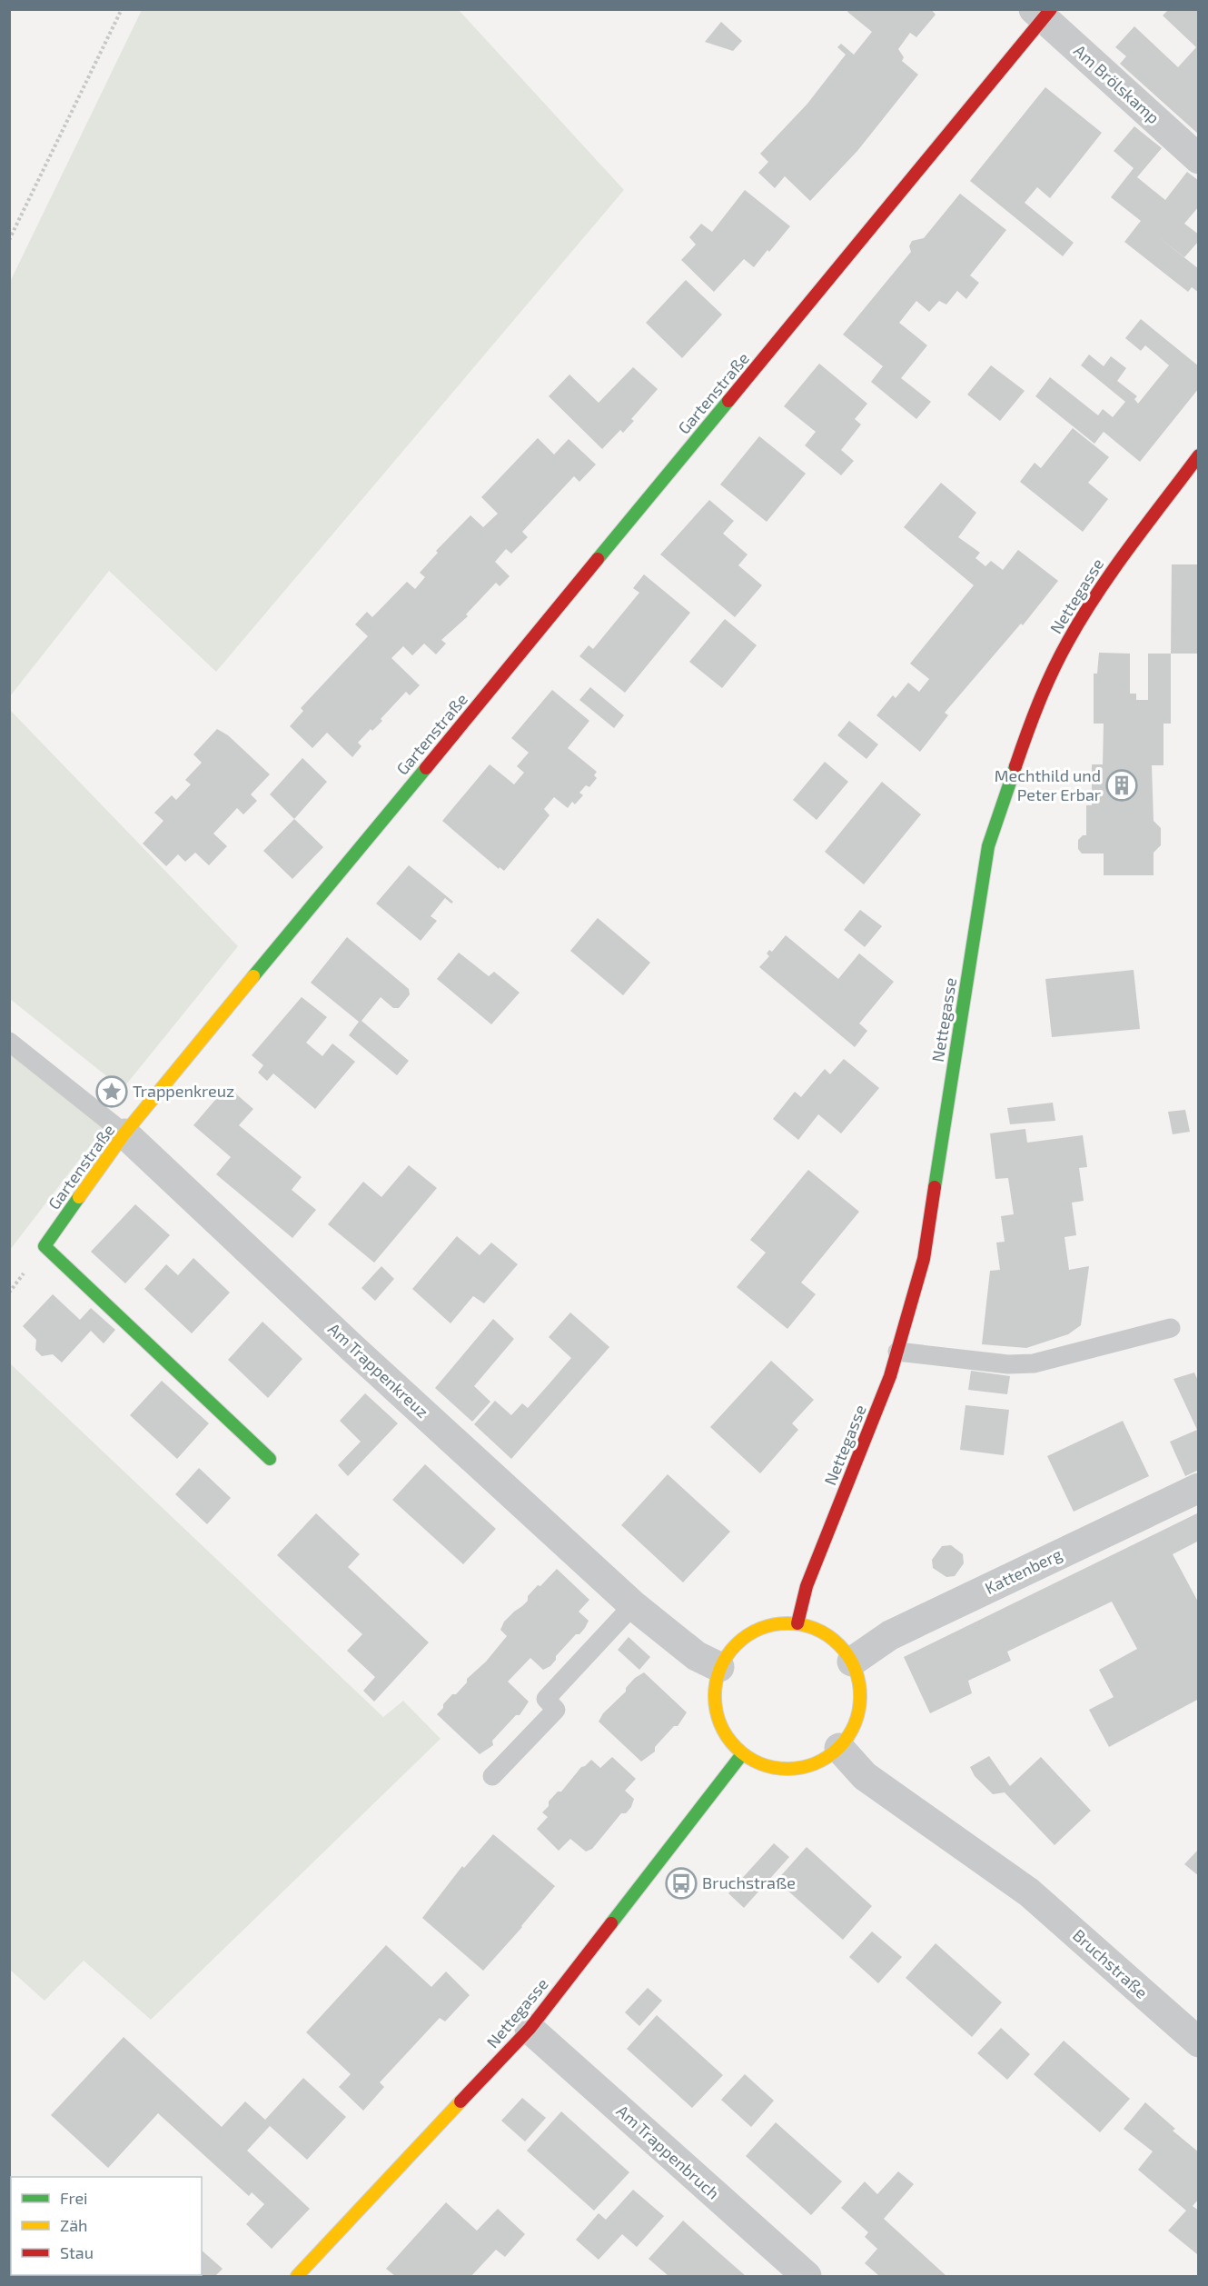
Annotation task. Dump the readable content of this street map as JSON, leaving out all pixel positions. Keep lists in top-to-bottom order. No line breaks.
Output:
{"streets":{"street":["Am Brölskamp","Gartenstraße","Nettegasse","Am Trappenkreuz","Kattenberg","Bruchstraße","Am Trappenbruch"]},"crossings":[["Am Brölskamp","Gartenstraße"],["Gartenstraße","Am Trappenkreuz"],["Nettegasse","Am Trappenkreuz"],["Nettegasse","Kattenberg"],["Nettegasse","Bruchstraße"],["Nettegasse","Am Trappenbruch"],["Am Trappenkreuz","Kattenberg"],["Am Trappenkreuz","Bruchstraße"],["Kattenberg","Bruchstraße"]],"places":{"building":["Mechthild und Peter Erbar"],"place":["Trappenkreuz"],"bus stop":["Bruchstraße"]},"legend":["Frei","Zäh","Stau"]}
